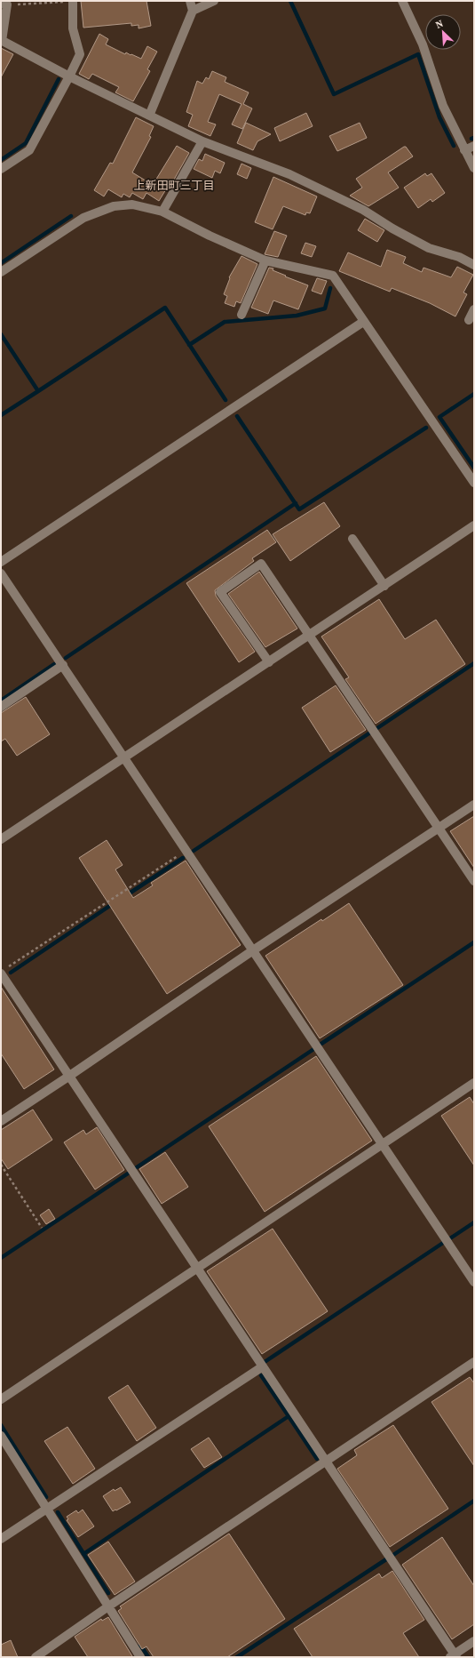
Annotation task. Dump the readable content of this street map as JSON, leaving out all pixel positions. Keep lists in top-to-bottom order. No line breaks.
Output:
{"districts":["上新田町三丁目"],"north":"top left"}
